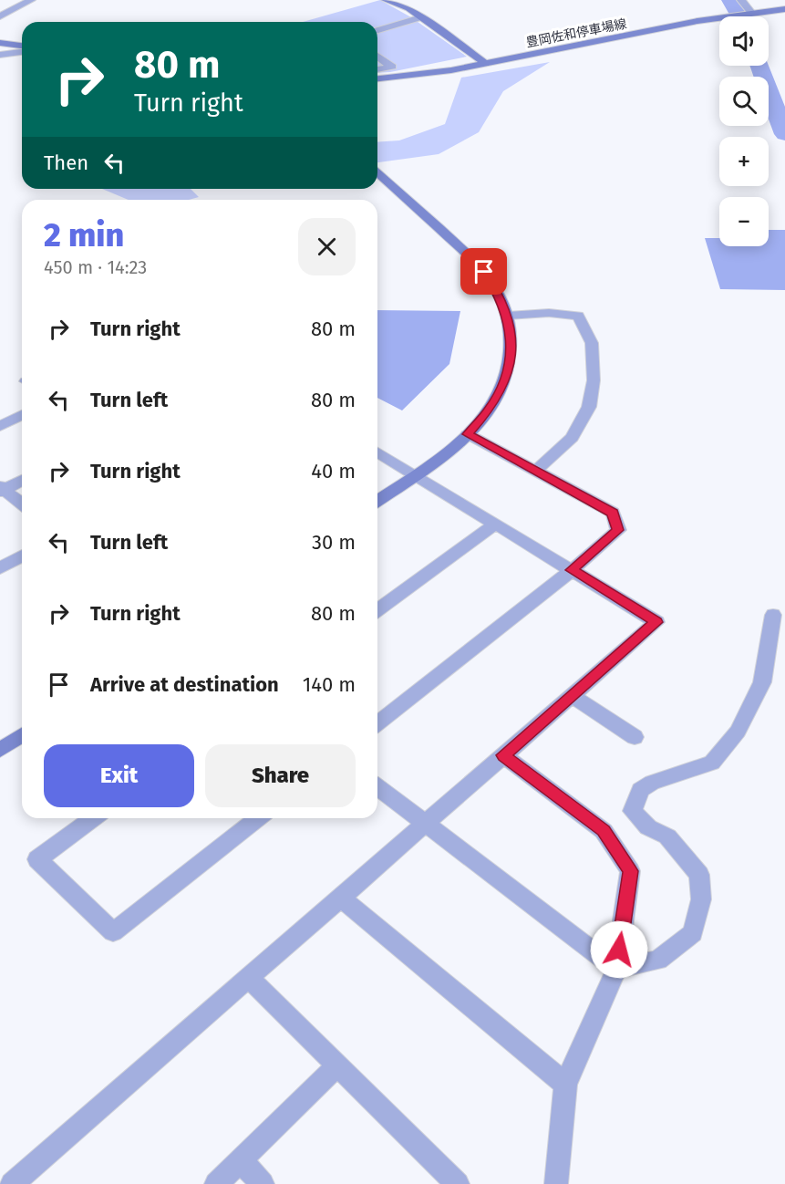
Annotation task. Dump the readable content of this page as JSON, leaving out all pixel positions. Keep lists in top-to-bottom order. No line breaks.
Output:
{"streets":{"street":["豊岡佐和停車場線"]},"page":{"map_buttons":["+","−"],"turn":["80 m","Turn right"],"then":"Then","heading":["2 min","450 m · 14:23"],"list":[{"name":"Turn right","value":"80 m"},{"name":"Turn left","value":"80 m"},{"name":"Turn right","value":"40 m"},{"name":"Turn left","value":"30 m"},{"name":"Turn right","value":"80 m"},{"name":"Arrive at destination","value":"140 m"}],"buttons":["Exit","Share"]}}
